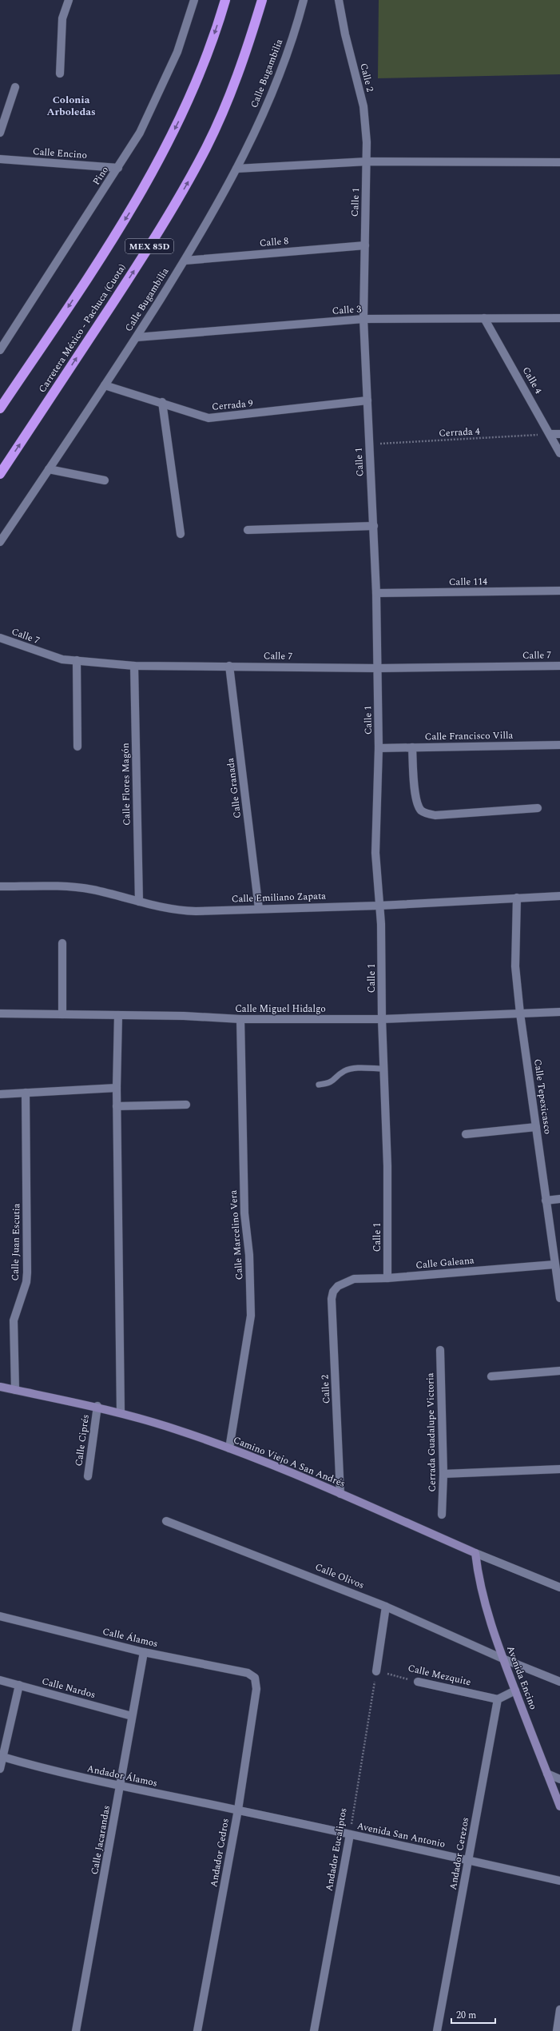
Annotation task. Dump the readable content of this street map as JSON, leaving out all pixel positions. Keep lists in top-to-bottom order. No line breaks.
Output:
{"streets":{"highway":["MEX 85D","Carretera México - Pachuca (Cuota)"],"main road":["Camino Viejo A San Andrés","Avenida Encino"],"street":["Calle Bugambilia","Calle 2","Calle Encino","Pino","Calle 1","Calle 8","Calle 3","Calle 4","Cerrada 9","Calle 114","Calle 7","Calle Francisco Villa","Calle Flores Magón","Calle Granada","Calle Emiliano Zapata","Calle Miguel Hidalgo","Calle Tepexicasco","Calle Marcelino Vera","Calle Juan Escutia","Calle Galeana","Cerrada Guadalupe Victoria","Calle Ciprés","Calle Olivos","Calle Álamos","Calle Mezquite","Calle Nardos","Andador Álamos","Avenida San Antonio","Calle Jacarandas","Andador Eucaliptos","Andador Cedros","Andador Cerezos"],"path":["Cerrada 4"]},"crossings":[["Calle Bugambilia","Calle 8"],["Calle Bugambilia","Calle 3"],["Calle Bugambilia","Cerrada 9"],["Calle 2","Calle 1"],["Calle 2","Calle Galeana"],["Calle 2","Camino Viejo A San Andrés"],["Calle Encino","Pino"],["Calle 1","Calle 8"],["Calle 1","Calle 3"],["Calle 1","Cerrada 9"],["Calle 1","Cerrada 4"],["Calle 1","Calle 114"],["Calle 1","Calle 7"],["Calle 1","Calle Francisco Villa"],["Calle 1","Calle Emiliano Zapata"],["Calle 1","Calle Miguel Hidalgo"],["Calle 1","Calle Galeana"],["Calle 3","Calle 4"],["Calle 4","Cerrada 4"],["Calle 7","Calle Flores Magón"],["Calle 7","Calle Granada"],["Calle Flores Magón","Calle Emiliano Zapata"],["Calle Granada","Calle Emiliano Zapata"],["Calle Emiliano Zapata","Calle Tepexicasco"],["Calle Miguel Hidalgo","Calle Tepexicasco"],["Calle Miguel Hidalgo","Calle Marcelino Vera"],["Calle Tepexicasco","Calle Galeana"],["Calle Marcelino Vera","Camino Viejo A San Andrés"],["Calle Juan Escutia","Camino Viejo A San Andrés"],["Calle Ciprés","Camino Viejo A San Andrés"],["Camino Viejo A San Andrés","Avenida Encino"],["Calle Olivos","Avenida Encino"],["Calle Álamos","Calle Jacarandas"],["Calle Álamos","Andador Cedros"],["Calle Mezquite","Andador Eucaliptos"],["Calle Mezquite","Andador Cerezos"],["Calle Nardos","Calle Jacarandas"],["Andador Álamos","Avenida San Antonio"],["Andador Álamos","Calle Jacarandas"],["Andador Álamos","Andador Cedros"],["Avenida San Antonio","Andador Eucaliptos"],["Avenida San Antonio","Andador Cedros"],["Avenida San Antonio","Andador Cerezos"]],"districts":["Colonia Arboledas"],"scale_bar":"20 m"}
